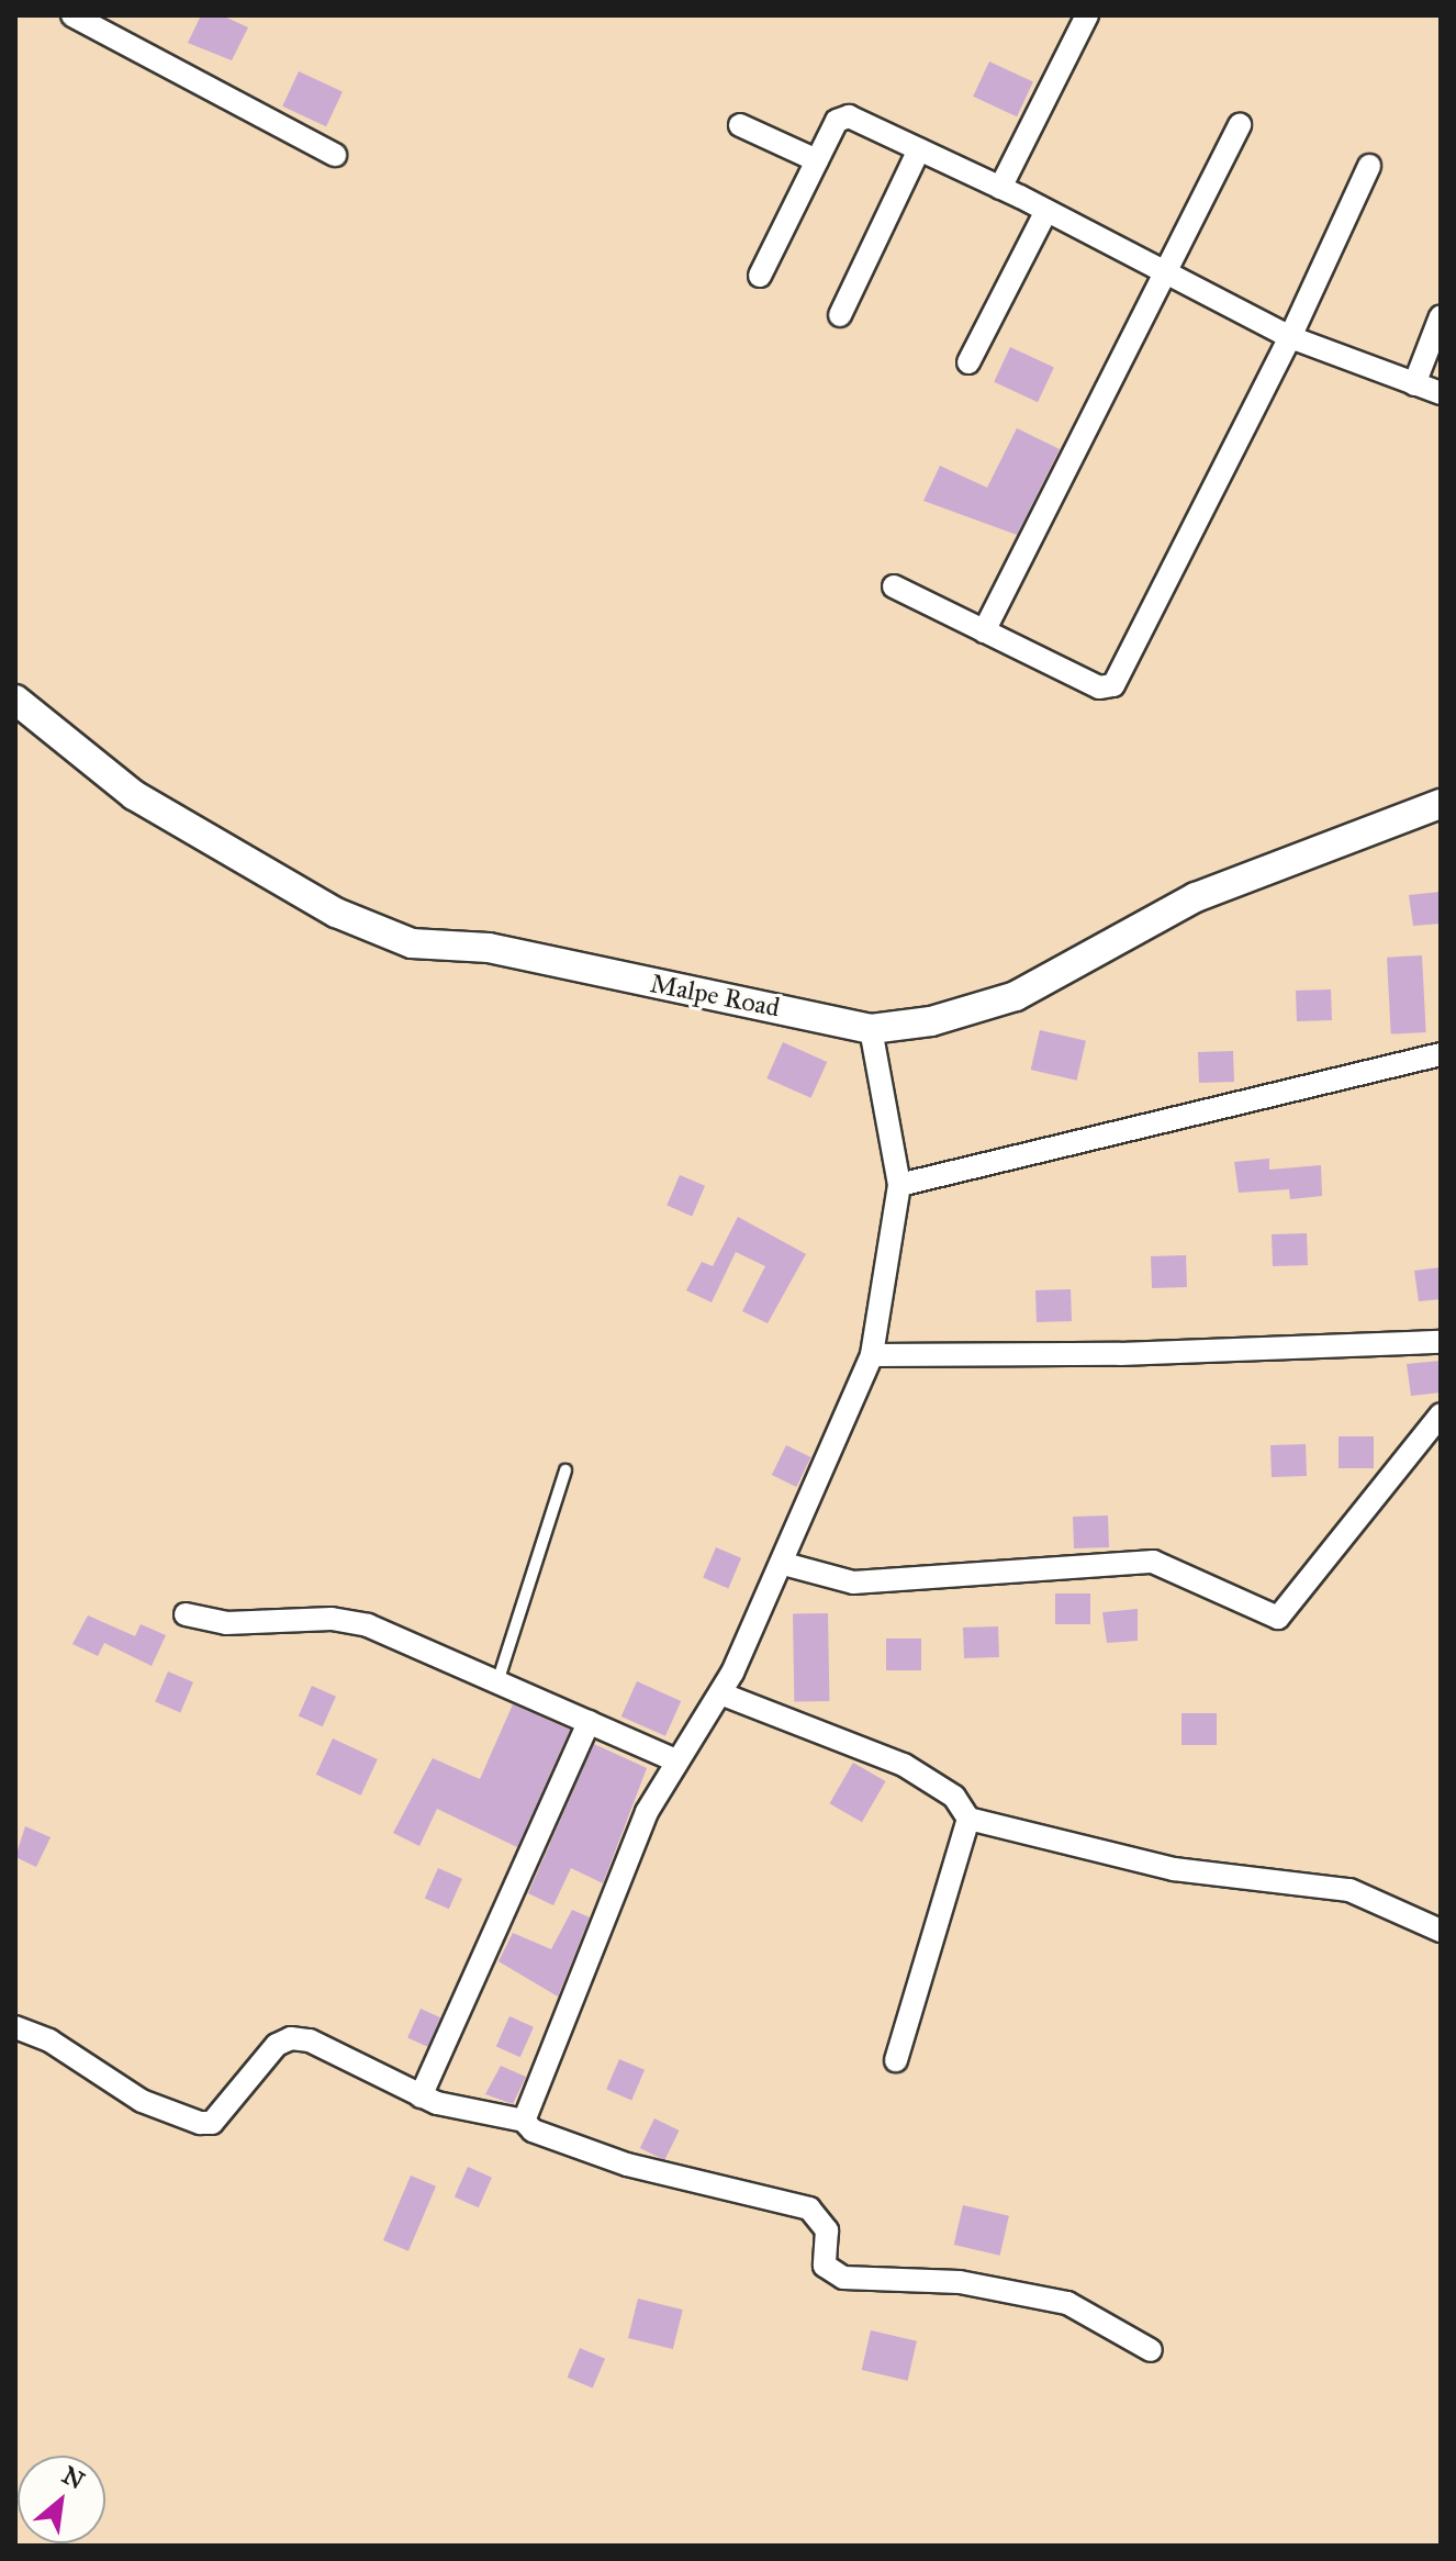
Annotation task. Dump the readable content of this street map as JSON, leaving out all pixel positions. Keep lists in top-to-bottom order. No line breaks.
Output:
{"streets":{"street":["Malpe Road"]},"north":"top right"}
